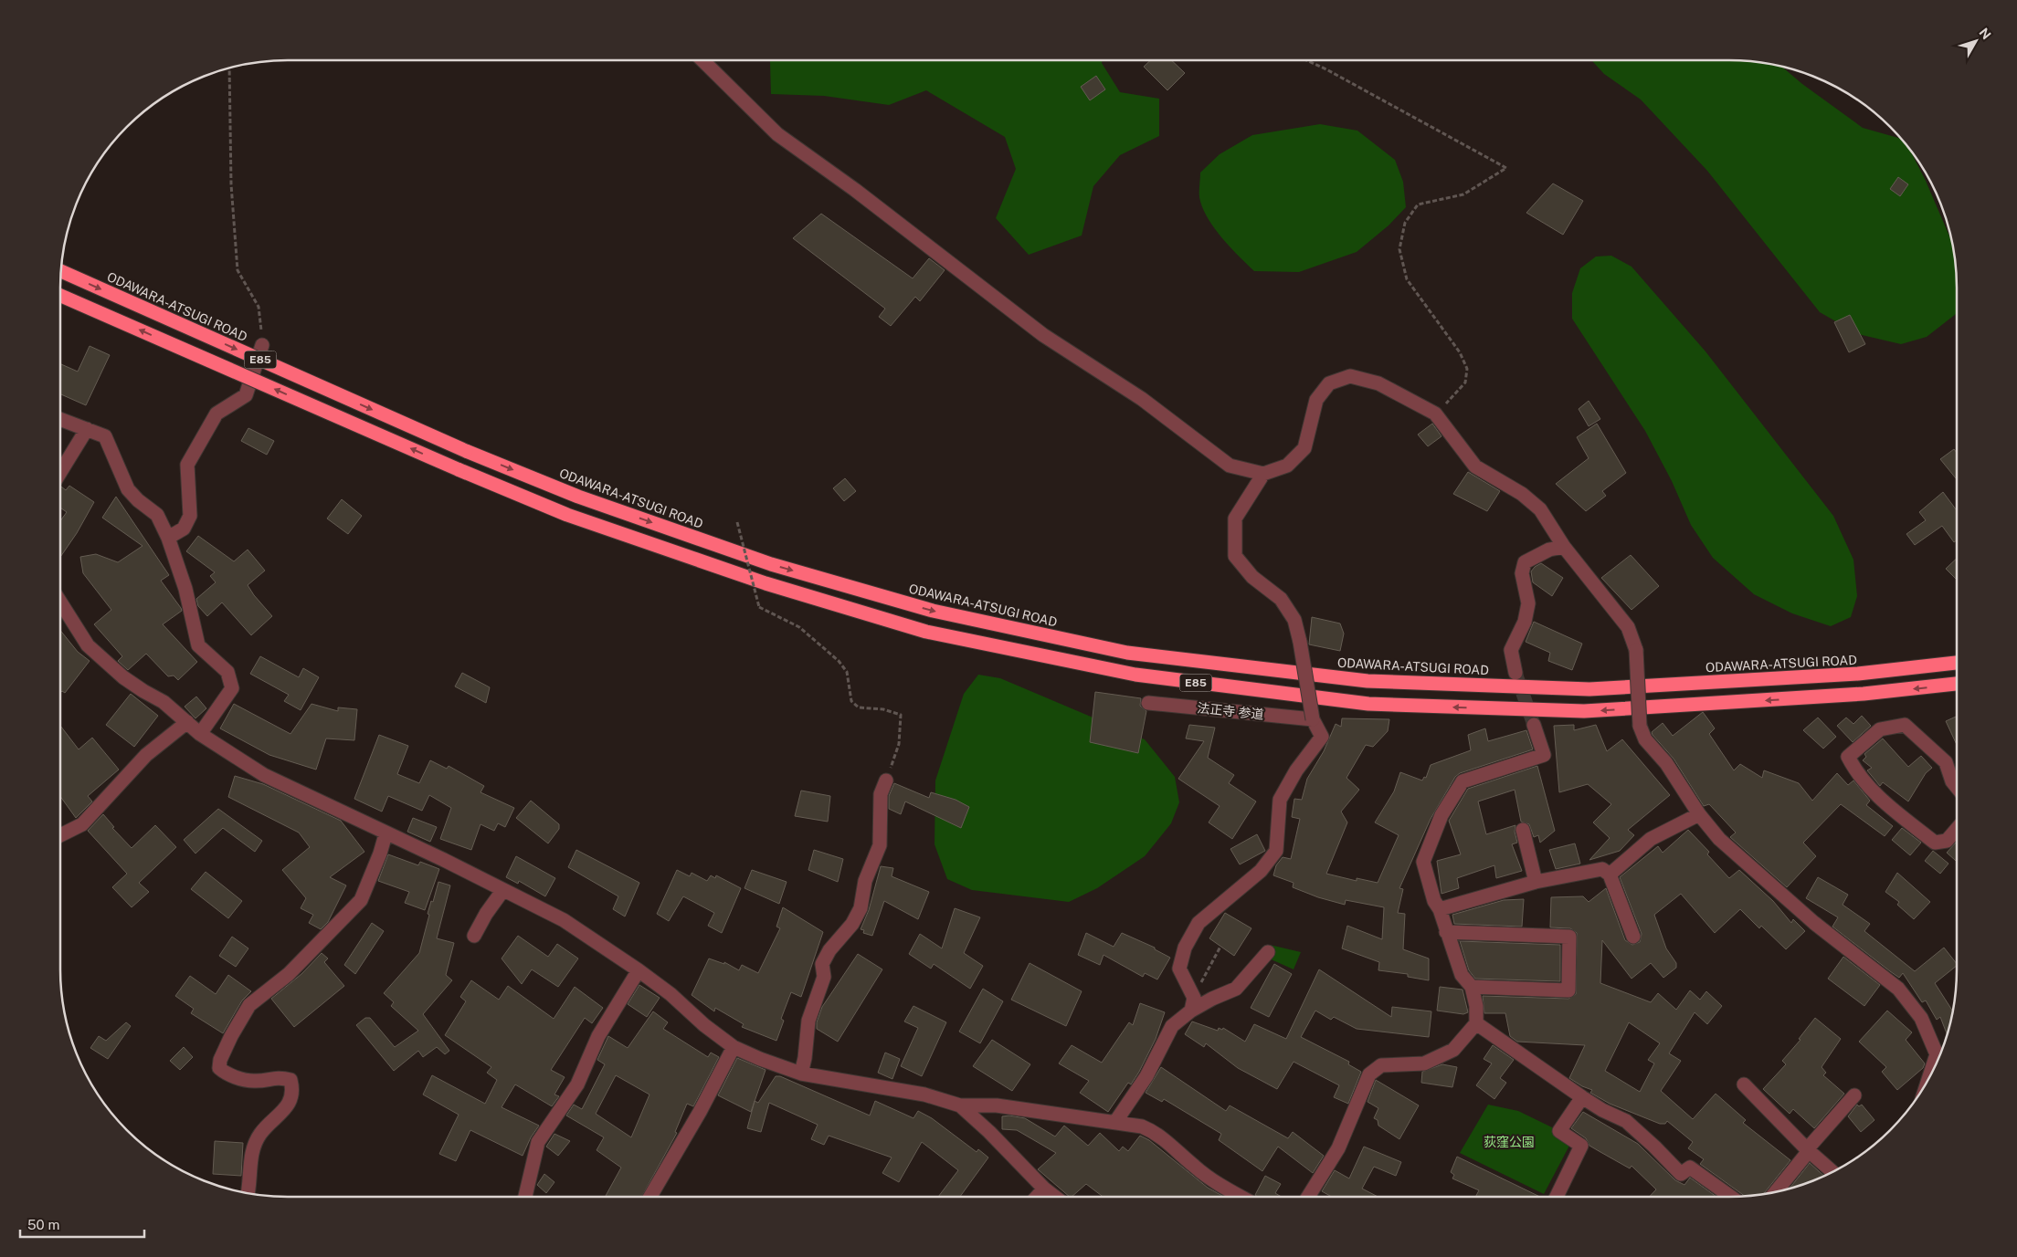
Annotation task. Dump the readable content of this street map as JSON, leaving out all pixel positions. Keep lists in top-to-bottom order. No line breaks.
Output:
{"streets":{"highway":["ODAWARA-ATSUGI ROAD","E85"],"street":["法正寺 参道"]},"parks":["荻窪公園"],"scale_bar":"50 m","north":"top right"}
